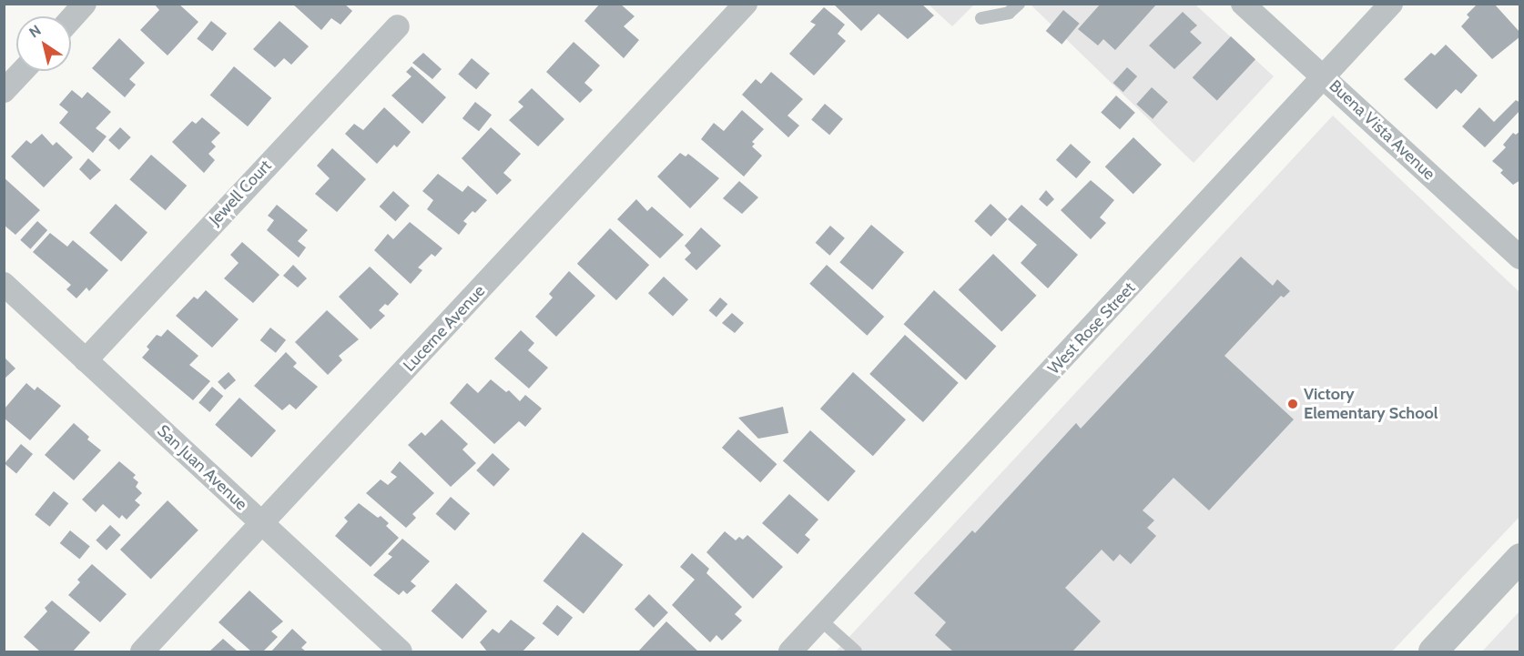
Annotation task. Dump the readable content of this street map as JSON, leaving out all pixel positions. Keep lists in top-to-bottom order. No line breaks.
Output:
{"streets":{"street":["Buena Vista Avenue","Jewell Court","Lucerne Avenue","West Rose Street","San Juan Avenue"]},"crossings":[["Buena Vista Avenue","West Rose Street"],["Jewell Court","San Juan Avenue"],["Lucerne Avenue","San Juan Avenue"]],"places":["Victory Elementary School"],"north":"top left"}
